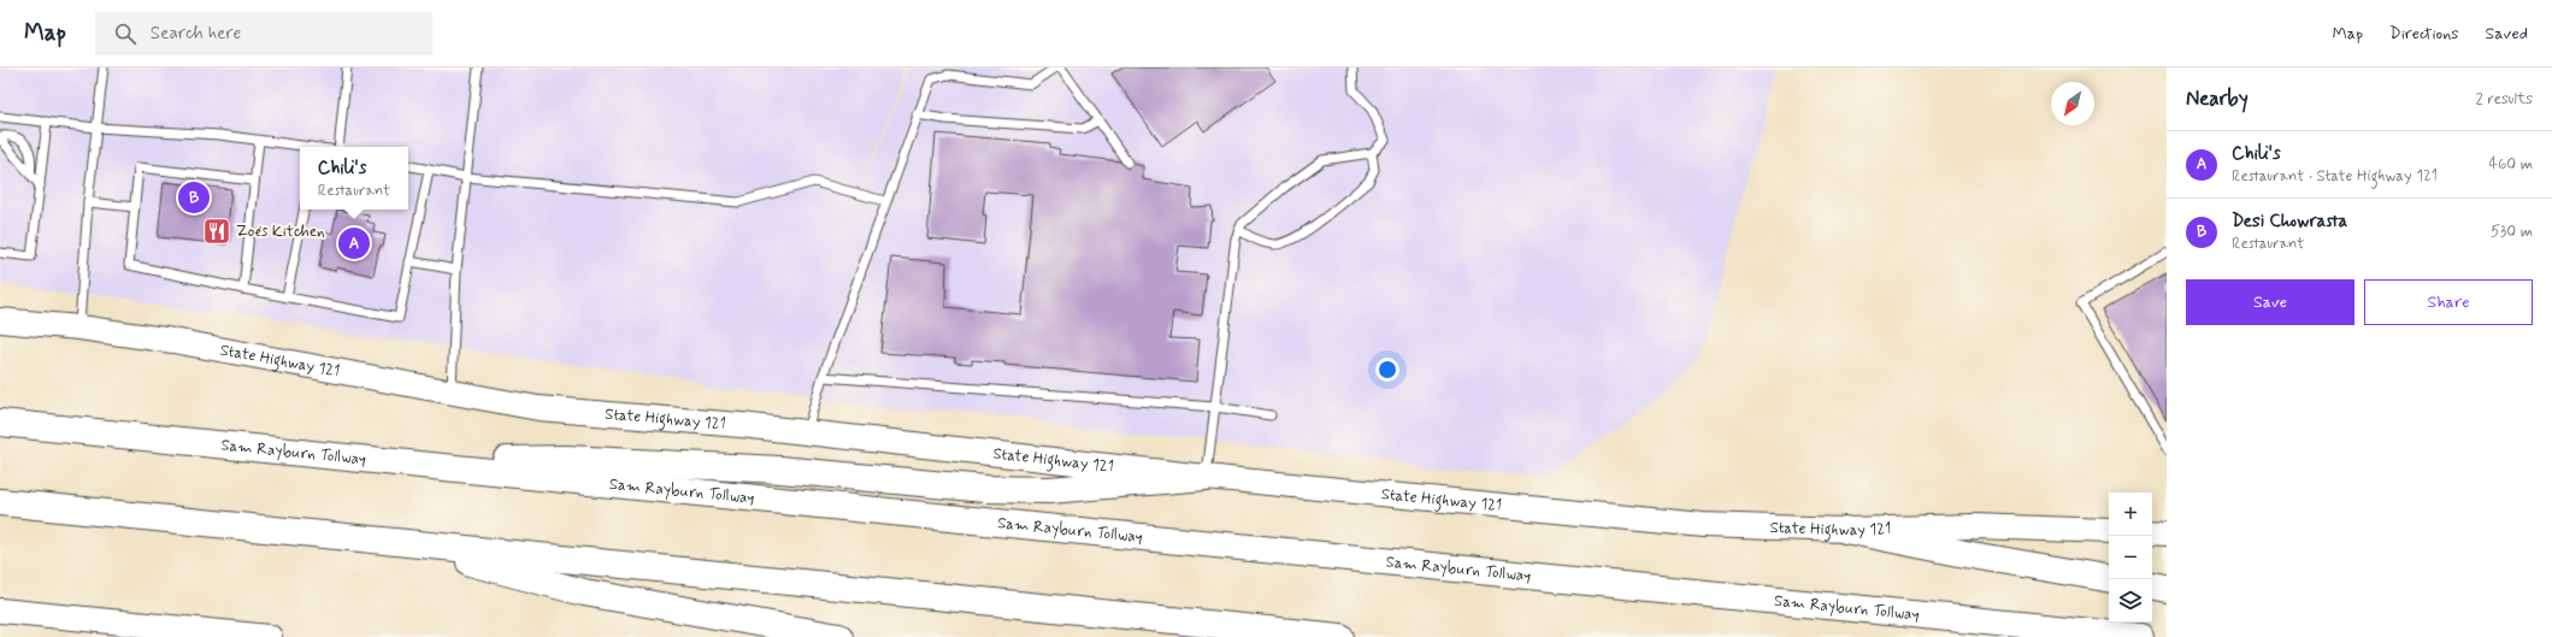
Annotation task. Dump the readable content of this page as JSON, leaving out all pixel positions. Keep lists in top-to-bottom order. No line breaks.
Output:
{"streets":{"highway":["Sam Rayburn Tollway"],"main road":["State Highway 121"]},"places":{"restaurant":["Zoës Kitchen"]},"north":"bottom left","page":{"header":"Map","search":"Search here","nav":["Map","Directions","Saved"],"heading":["Nearby","2 results"],"list":[{"mark":"A","name":"Chili's","note":"Restaurant · State Highway 121","value":"460 m"},{"mark":"B","name":"Desi Chowrasta","note":"Restaurant","value":"530 m"}],"popup":["Chili's","Restaurant"],"pins":["B","A"],"buttons":["Save","Share"],"map_buttons":["+","−"]}}
